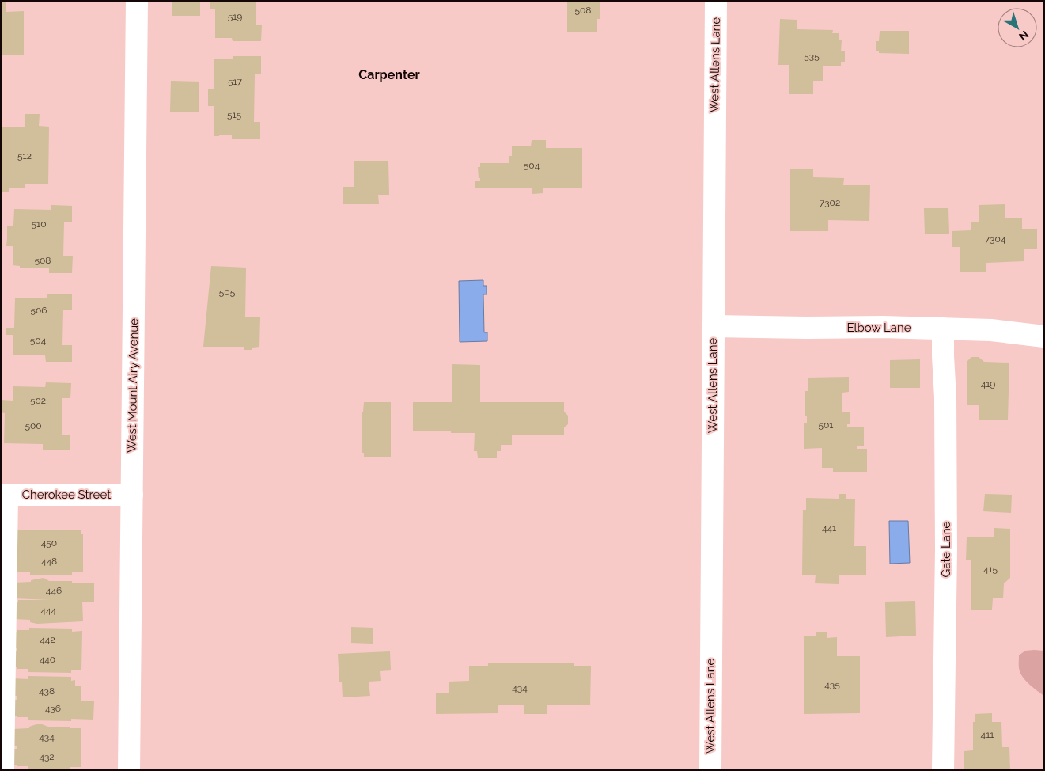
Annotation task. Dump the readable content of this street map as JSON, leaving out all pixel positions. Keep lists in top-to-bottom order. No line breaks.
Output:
{"streets":{"street":["West Allens Lane","Elbow Lane","West Mount Airy Avenue","Cherokee Street","Gate Lane"]},"crossings":[["West Allens Lane","Elbow Lane"],["Elbow Lane","Gate Lane"],["West Mount Airy Avenue","Cherokee Street"]],"districts":["Carpenter"],"house_numbers":["508","519","535","517","515","512","504","7302","510","7304","508","505","506","504","419","502","501","500","441","450","448","415","446","444","442","440","435","434","438","436","411","434","432"],"north":"bottom right"}
